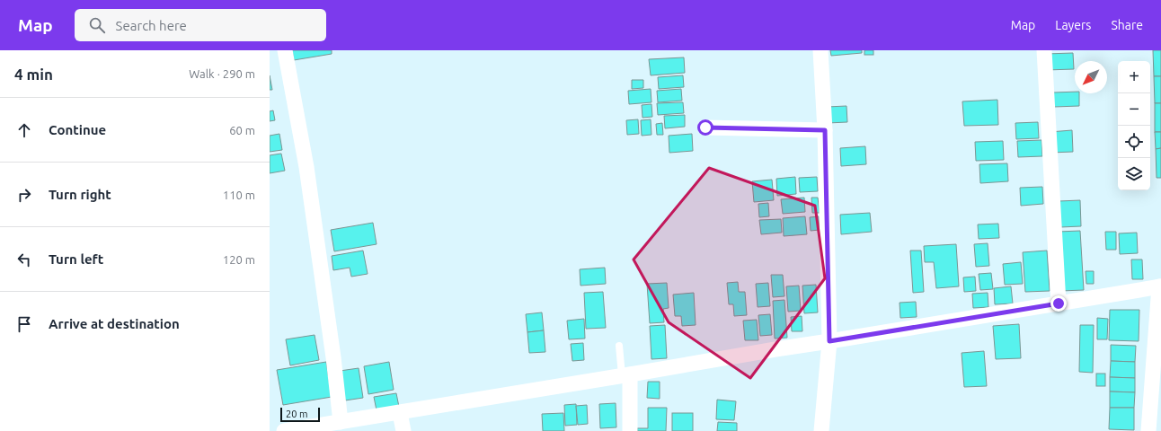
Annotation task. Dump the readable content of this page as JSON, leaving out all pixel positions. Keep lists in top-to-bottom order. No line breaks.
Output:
{"scale_bar":"20 m","north":"bottom left","page":{"header":"Map","search":"Search here","nav":["Map","Layers","Share"],"heading":["4 min","Walk · 290 m"],"map_buttons":["+","−"],"list":[["Continue","60 m"],["Turn right","110 m"],["Turn left","120 m"],"Arrive at destination"],"scale":"20 m"}}
